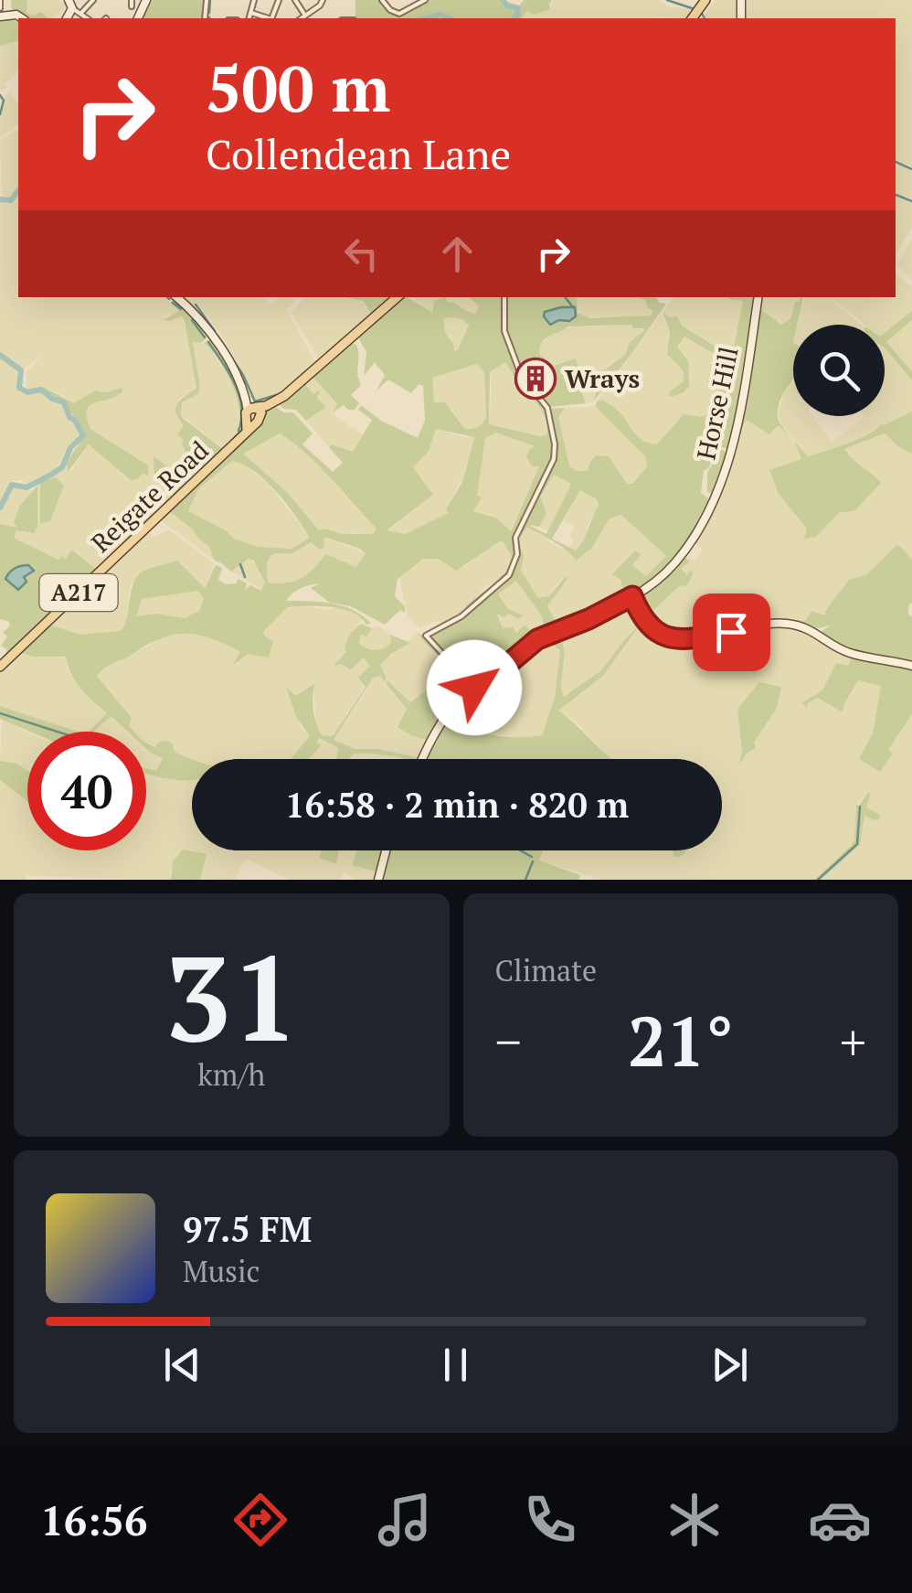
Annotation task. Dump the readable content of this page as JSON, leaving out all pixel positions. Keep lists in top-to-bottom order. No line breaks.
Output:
{"streets":{"main road":["Reigate Road","A217"],"street":["Horse Hill"]},"places":{"building":["Wrays"]},"page":{"turn":["500 m","Collendean Lane"],"limit":"40","trip":"16:58 · 2 min · 820 m","tile":[["31","km/h"],"Climate"],"heat":["−","21°","+"],"song":["97.5 FM","Music"],"tabs":"16:56"}}
